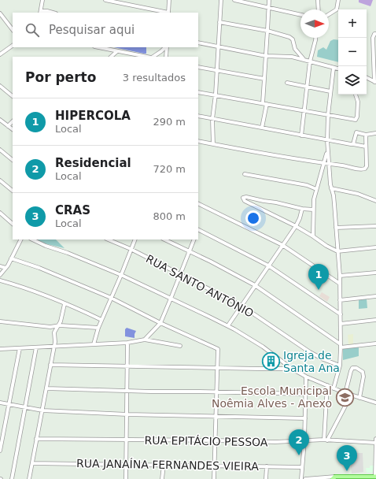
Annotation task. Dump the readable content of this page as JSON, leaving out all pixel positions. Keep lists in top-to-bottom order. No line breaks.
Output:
{"streets":{"street":["RUA SANTO ANTÔNIO","RUA EPITÁCIO PESSOA","RUA JANAÍNA FERNANDES VIEIRA"]},"places":{"building":["Igreja de Santa Ana"],"school or university":["Escola Municipal Noêmia Alves - Anexo"]},"north":"right","page":{"map_buttons":["+","−"],"search":"Pesquisar aqui","heading":["Por perto","3 resultados"],"list":[{"mark":"1","name":"HIPERCOLA","note":"Local","value":"290 m"},{"mark":"2","name":"Residencial","note":"Local","value":"720 m"},{"mark":"3","name":"CRAS","note":"Local","value":"800 m"}],"pins":["1","2","3"]}}
